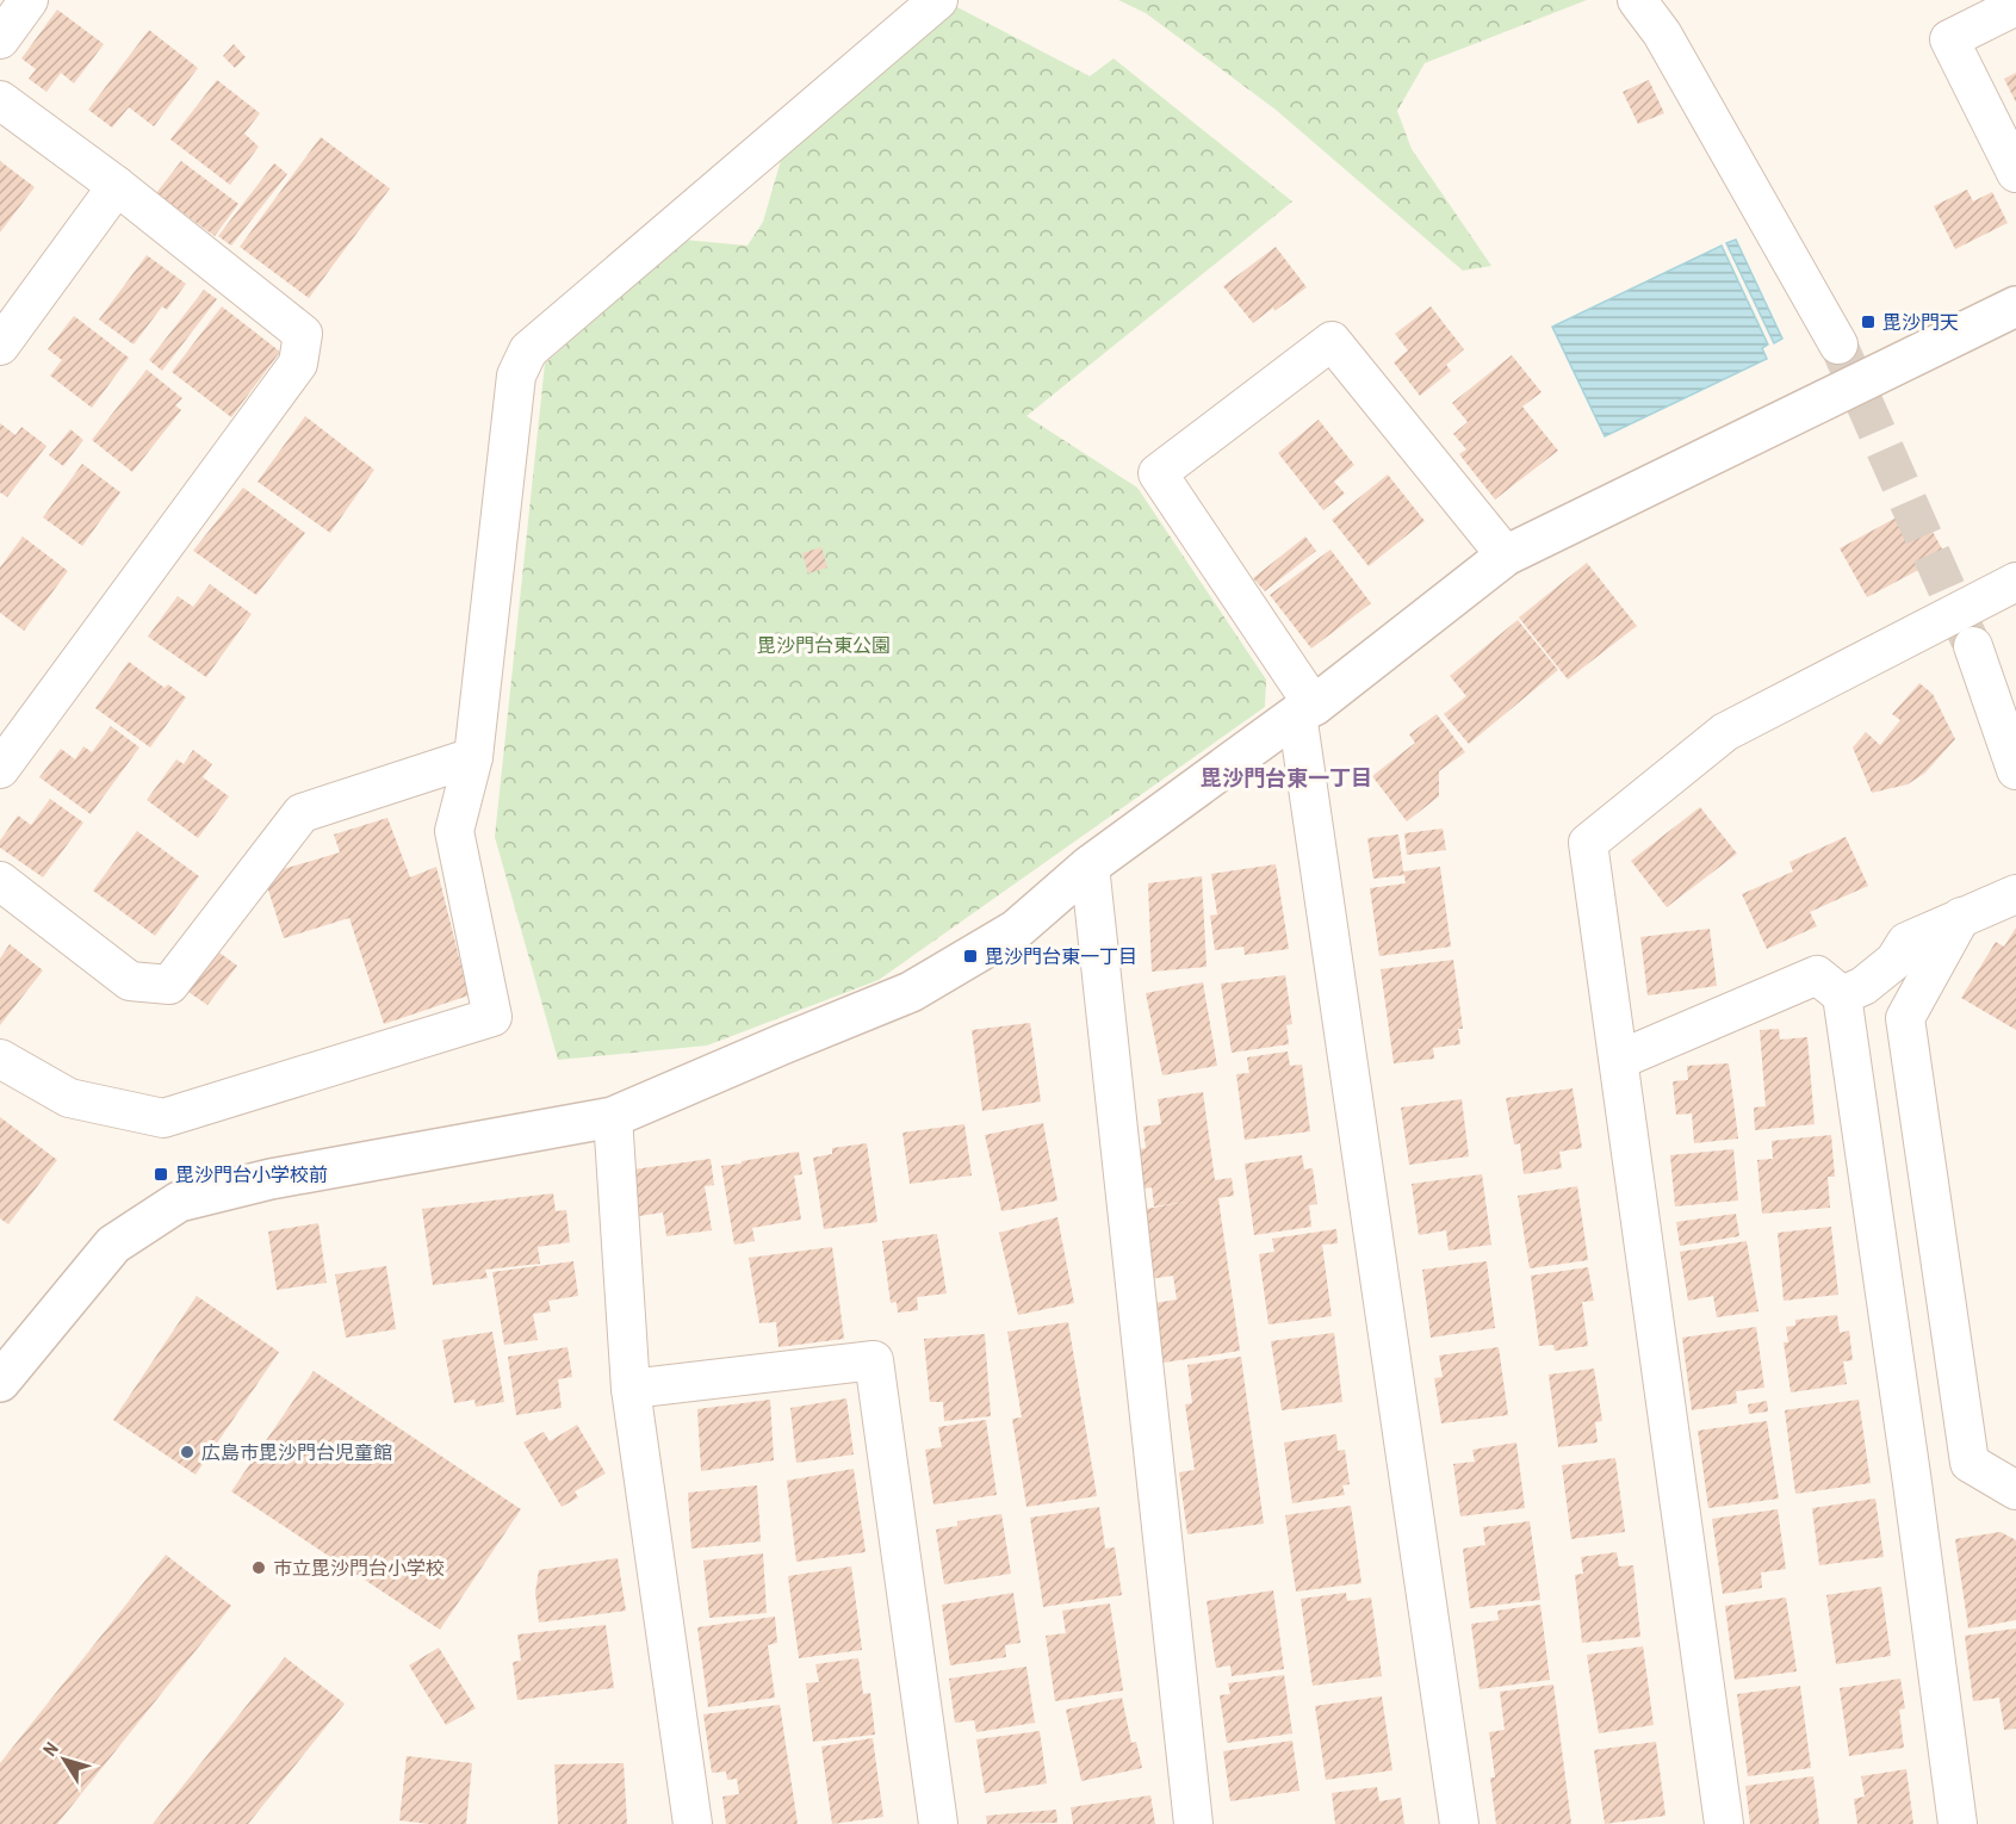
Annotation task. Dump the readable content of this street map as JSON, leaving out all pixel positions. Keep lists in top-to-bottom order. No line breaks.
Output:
{"districts":["毘沙門台東一丁目"],"parks":["毘沙門台東公園"],"places":{"transit":["毘沙門天","毘沙門台東一丁目","毘沙門台小学校前"],"other":["広島市毘沙門台児童館","市立毘沙門台小学校"]},"north":"top left"}
